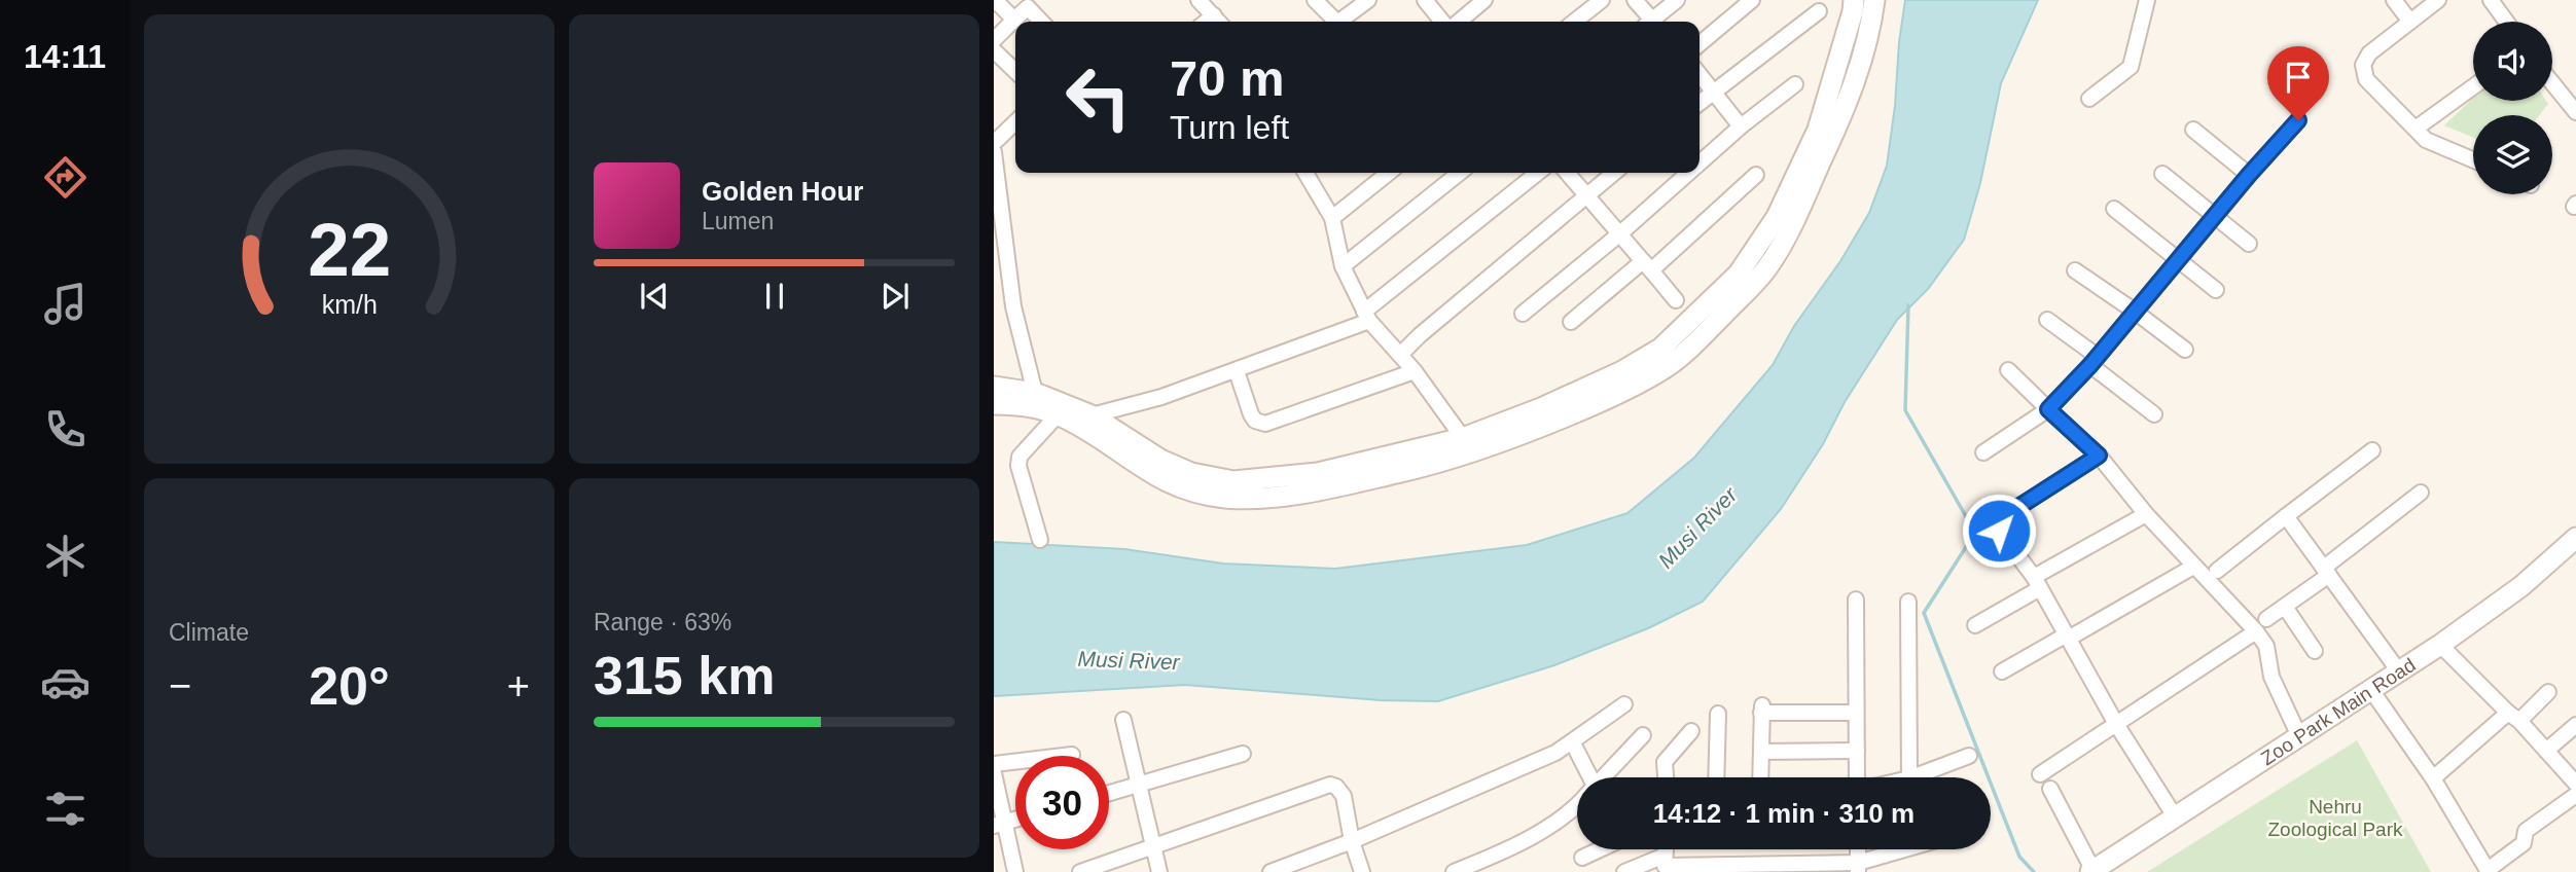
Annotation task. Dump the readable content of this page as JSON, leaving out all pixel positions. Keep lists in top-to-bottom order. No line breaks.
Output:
{"streets":{"street":["Zoo Park Main Road"]},"water":["Musi River"],"parks":["Nehru Zoological Park"],"page":{"tabs":"14:11","turn":["70 m","Turn left"],"song":["Golden Hour","Lumen"],"tile":["Climate",["Range · 63%","315 km"]],"heat":["−","20°","+"],"limit":"30","trip":"14:12 · 1 min · 310 m","gauge":["22","km/h"]}}
